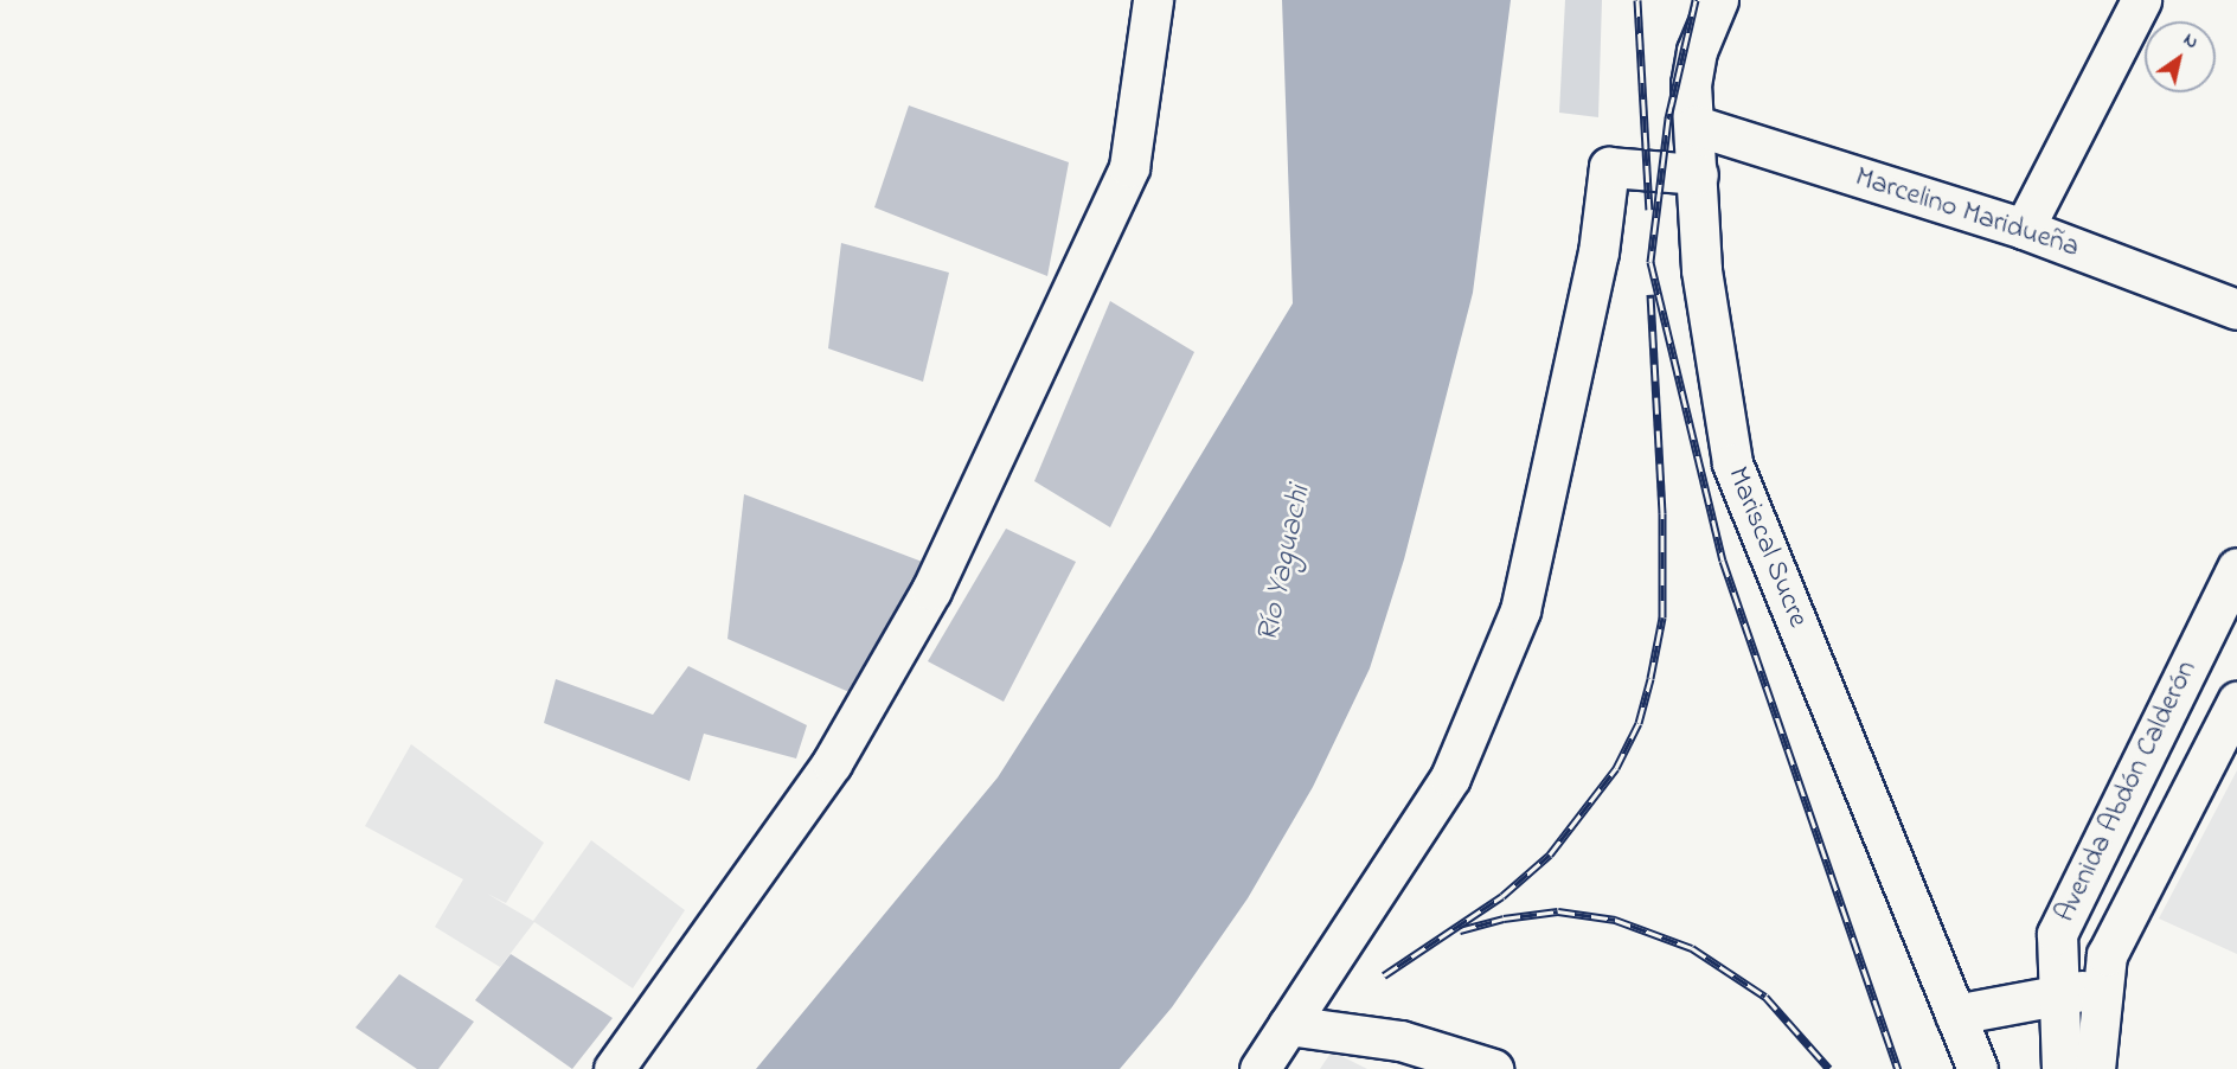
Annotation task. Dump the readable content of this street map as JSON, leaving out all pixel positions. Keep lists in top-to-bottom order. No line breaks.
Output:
{"streets":{"street":["Marcelino Maridueña","Mariscal Sucre","Avenida Abdón Calderón"]},"crossings":[["Marcelino Maridueña","Mariscal Sucre"]],"water":["Río Yaguachi"],"north":"top right"}
